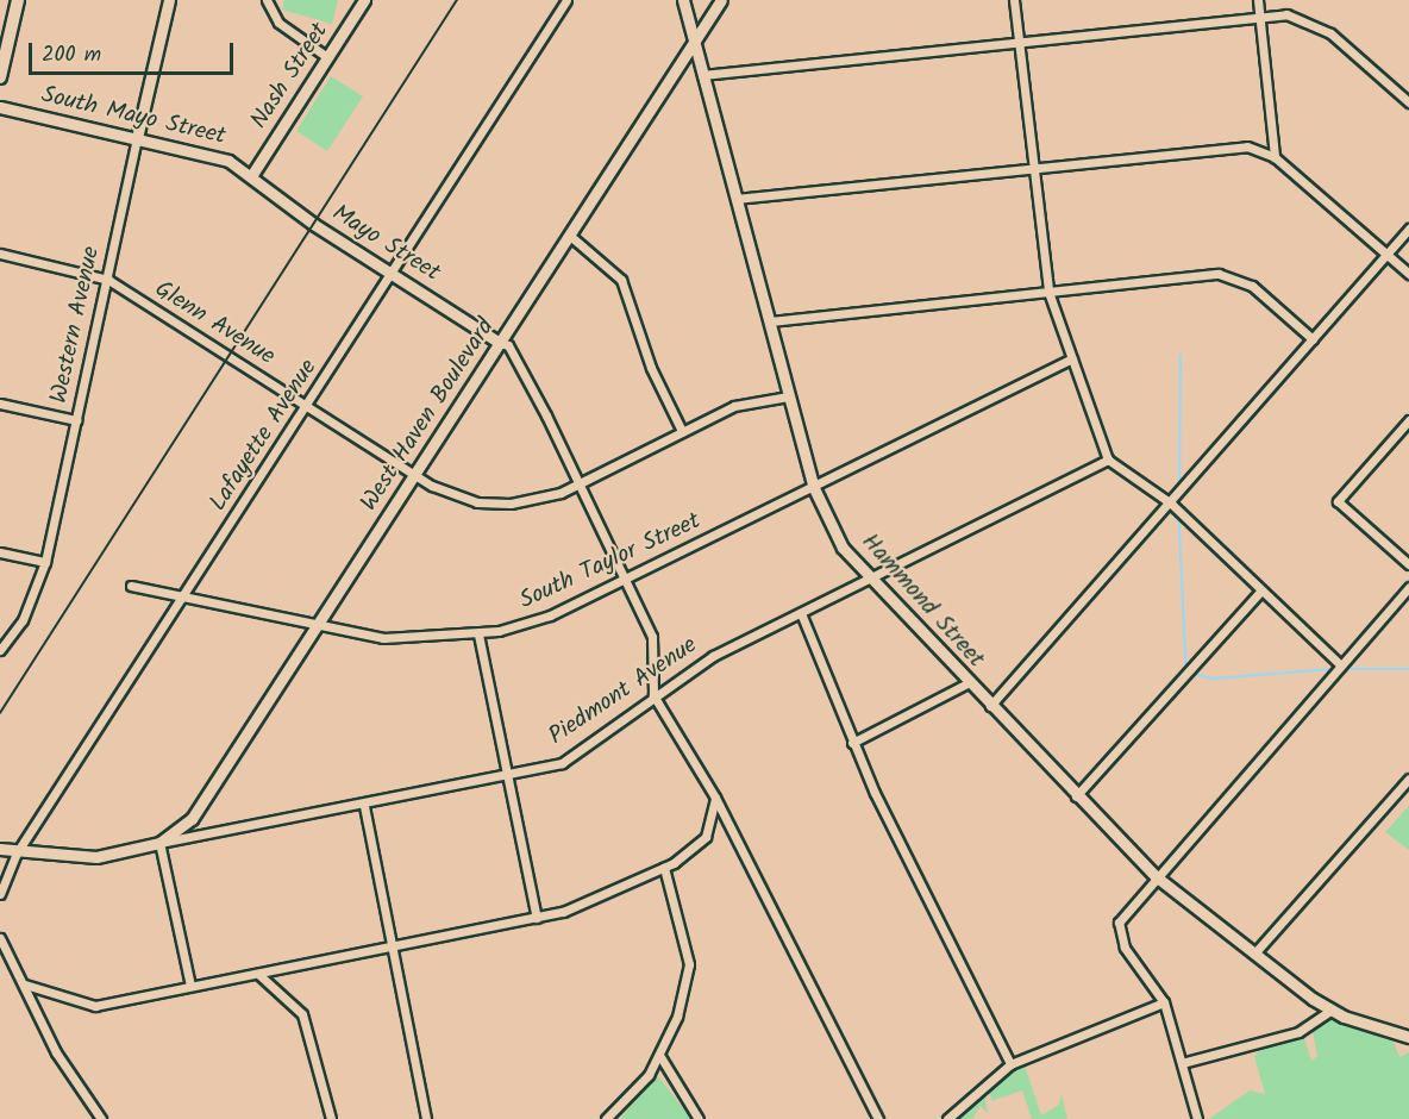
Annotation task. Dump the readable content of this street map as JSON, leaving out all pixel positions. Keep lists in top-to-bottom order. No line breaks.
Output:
{"streets":{"street":["Nash Street","South Mayo Street","Mayo Street","Glenn Avenue","Western Avenue","West Haven Boulevard","Lafayette Avenue","South Taylor Street","Hammond Street","Piedmont Avenue"]},"crossings":[["Nash Street","South Mayo Street"],["Nash Street","Mayo Street"],["South Mayo Street","Mayo Street"],["South Mayo Street","Western Avenue"],["Mayo Street","West Haven Boulevard"],["Mayo Street","Lafayette Avenue"],["Glenn Avenue","Western Avenue"],["Glenn Avenue","West Haven Boulevard"],["Glenn Avenue","Lafayette Avenue"],["Glenn Avenue","Hammond Street"],["West Haven Boulevard","South Taylor Street"],["West Haven Boulevard","Hammond Street"],["West Haven Boulevard","Piedmont Avenue"],["Lafayette Avenue","South Taylor Street"],["Lafayette Avenue","Piedmont Avenue"],["South Taylor Street","Hammond Street"],["Hammond Street","Piedmont Avenue"]],"scale_bar":"200 m"}
